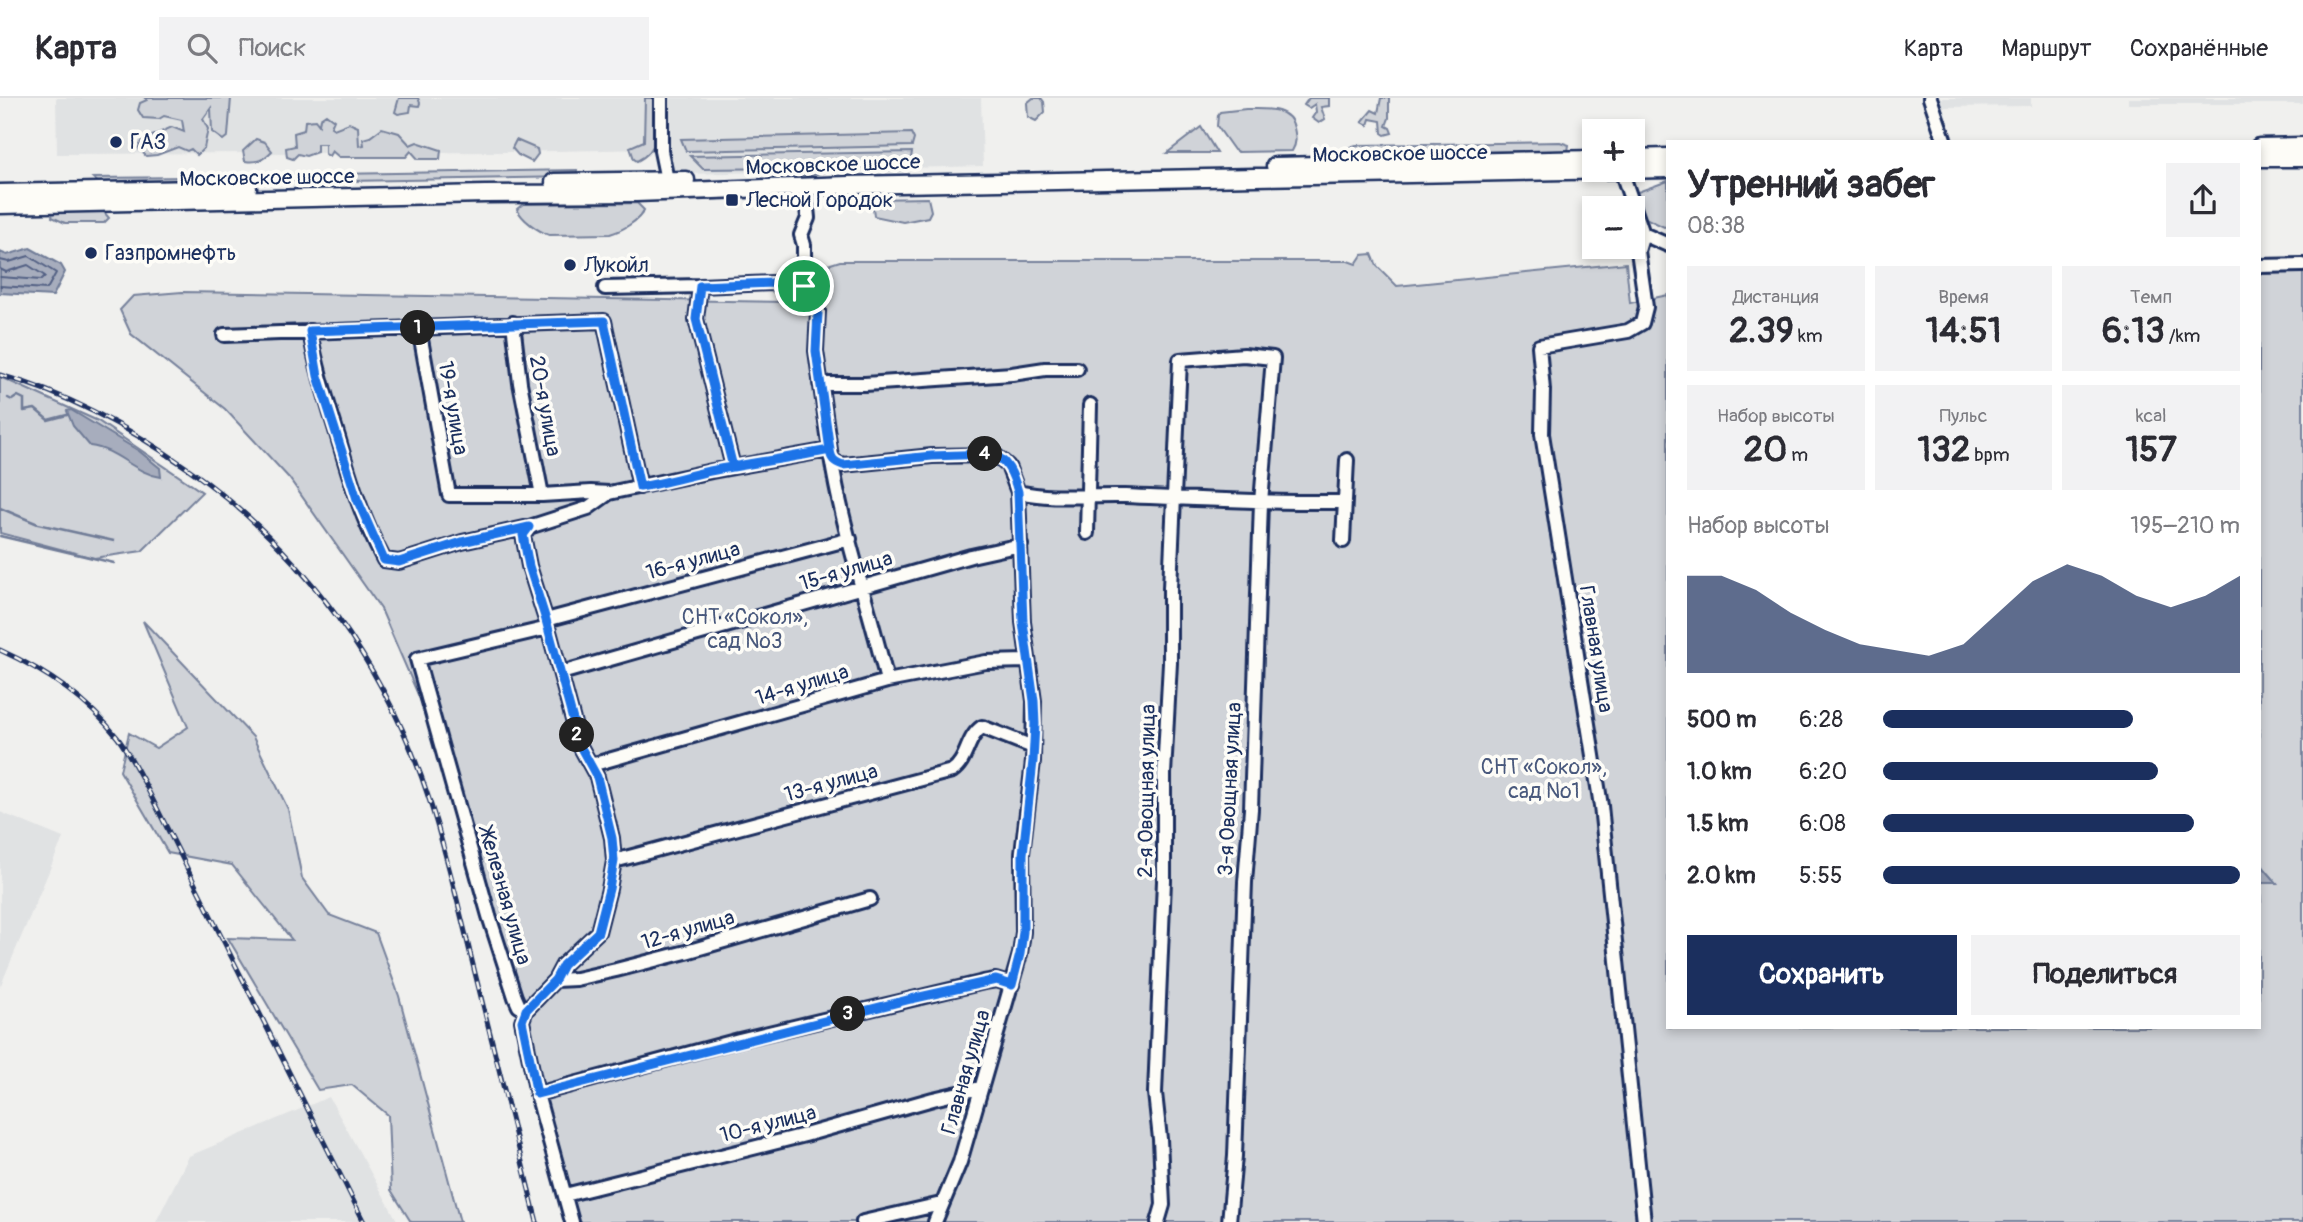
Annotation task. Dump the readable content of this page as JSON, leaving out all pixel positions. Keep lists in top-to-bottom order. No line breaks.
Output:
{"streets":{"main road":["Московское шоссе"],"street":["20-я улица","19-я улица","16-я улица","15-я улица","Главная улица","14-я улица","13-я улица","3-я Овощная улица","2-я Овощная улица","Железная улица","12-я улица","10-я улица"]},"crossings":[["20-я улица","19-я улица"],["16-я улица","Железная улица"],["15-я улица","Главная улица"],["Главная улица","14-я улица"],["Главная улица","13-я улица"],["Главная улица","10-я улица"],["3-я Овощная улица","2-я Овощная улица"],["Железная улица","10-я улица"]],"parks":["СНТ «Сокол», сад №3","СНТ «Сокол», сад №1"],"places":{"other":["ГАЗ","Газпромнефть","Лукойл"],"transit":["Лесной Городок"]},"page":{"header":"Карта","search":"Поиск","nav":["Карта","Маршрут","Сохранённые"],"map_buttons":["+","−"],"heading":["Утренний забег","08:38"],"stats":[["Дистанция","2.39 km"],["Время","14:51"],["Темп","6:13 /km"],["Набор высоты","20 m"],["Пульс","132 bpm"],["kcal","157"]],"pins":["1","4","2","3"],"chart":["Набор высоты","195–210 m"],"list":[{"name":"500 m","note":"6:28"},{"name":"1.0 km","note":"6:20"},{"name":"1.5 km","note":"6:08"},{"name":"2.0 km","note":"5:55"}],"buttons":["Сохранить","Поделиться"]}}
